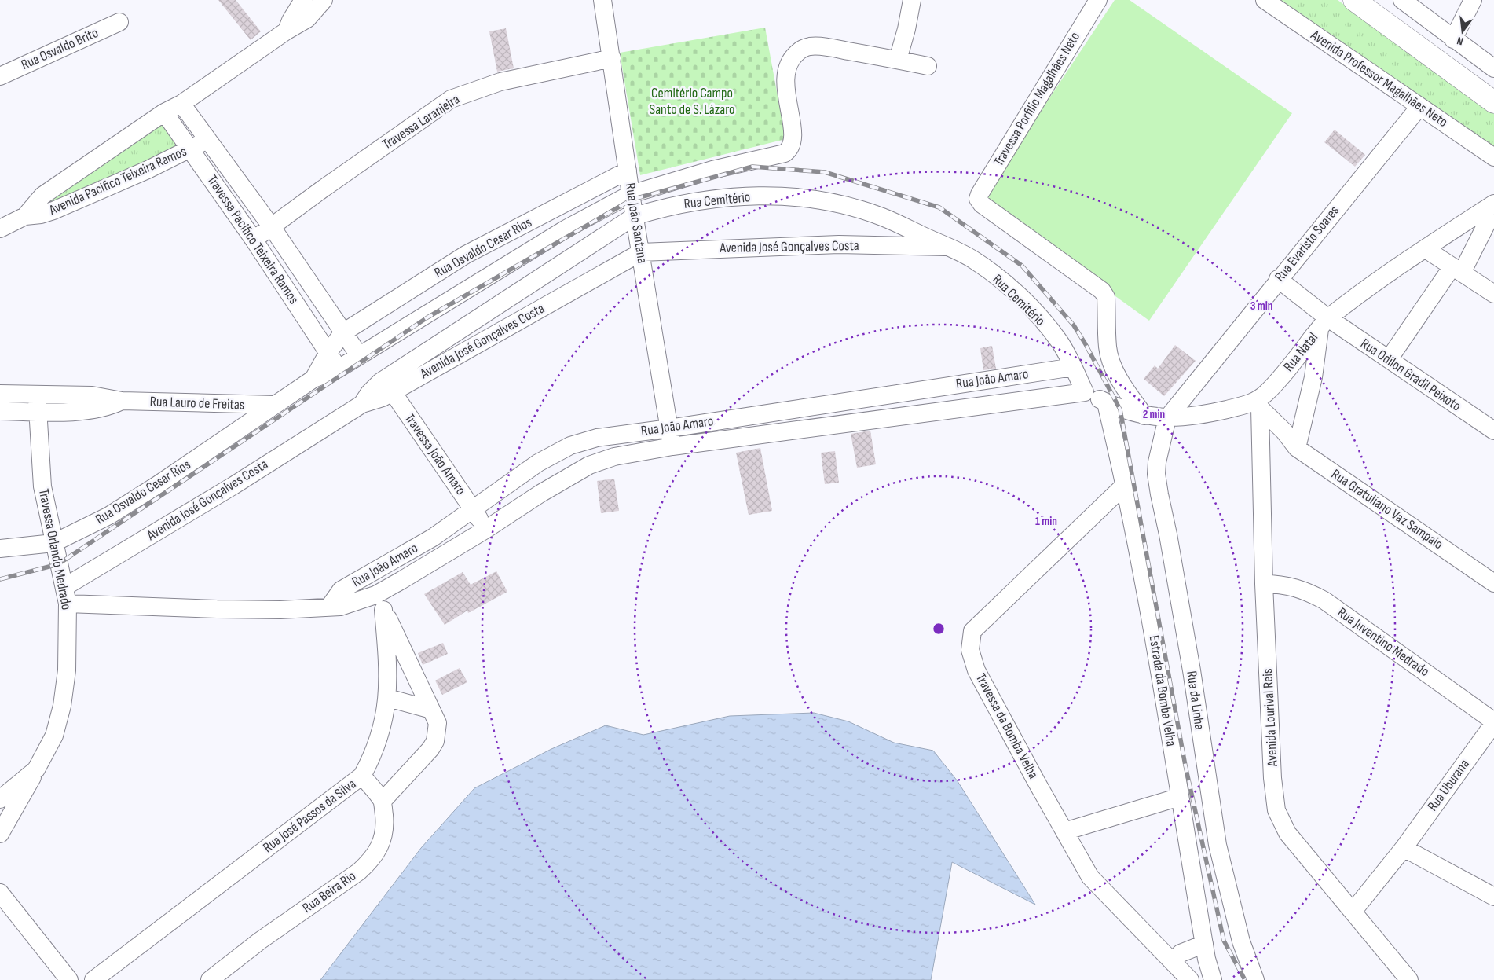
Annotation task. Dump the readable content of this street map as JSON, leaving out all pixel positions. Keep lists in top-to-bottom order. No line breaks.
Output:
{"streets":{"street":["Rua Osvaldo Brito","Avenida Professor Magalhães Neto","Travessa Porfilio Magalhães Neto","Travessa Laranjeira","Avenida Pacifico Teixeira Ramos","Rua Cemitério","Rua João Santana","Travessa Pacifico Teixeira Ramos","Rua Evaristo Soares","Avenida José Gonçalves Costa","Rua Osvaldo Cesar Rios","Rua Natal","Rua Odilon Gradil Peixoto","Rua João Amaro","Rua Lauro de Freitas","Travessa João Amaro","Rua Gratuliano Vaz Sampaio","Travessa Orlando Medrado","Rua Juventino Medrado","Estrada da Bomba Velha","Rua da Linha","Avenida Lourival Reis","Travessa da Bomba Velha","Rua Uburana","Rua José Passos da Silva","Rua Beira Rio"]},"crossings":[["Avenida Professor Magalhães Neto","Rua Evaristo Soares"],["Travessa Porfilio Magalhães Neto","Rua Natal"],["Travessa Laranjeira","Rua João Santana"],["Travessa Laranjeira","Travessa Pacifico Teixeira Ramos"],["Avenida Pacifico Teixeira Ramos","Travessa Pacifico Teixeira Ramos"],["Rua Cemitério","Rua João Santana"],["Rua Cemitério","Avenida José Gonçalves Costa"],["Rua Cemitério","Rua Osvaldo Cesar Rios"],["Rua Cemitério","Rua Natal"],["Rua Cemitério","Rua João Amaro"],["Rua Cemitério","Travessa João Amaro"],["Rua João Santana","Avenida José Gonçalves Costa"],["Rua João Santana","Rua Osvaldo Cesar Rios"],["Rua João Santana","Rua João Amaro"],["Travessa Pacifico Teixeira Ramos","Rua Osvaldo Cesar Rios"],["Rua Evaristo Soares","Rua Natal"],["Rua Evaristo Soares","Rua Odilon Gradil Peixoto"],["Rua Evaristo Soares","Rua da Linha"],["Avenida José Gonçalves Costa","Rua João Amaro"],["Avenida José Gonçalves Costa","Travessa João Amaro"],["Avenida José Gonçalves Costa","Travessa Orlando Medrado"],["Rua Osvaldo Cesar Rios","Rua Lauro de Freitas"],["Rua Osvaldo Cesar Rios","Travessa Orlando Medrado"],["Rua Natal","Rua Odilon Gradil Peixoto"],["Rua Natal","Rua João Amaro"],["Rua Natal","Rua Gratuliano Vaz Sampaio"],["Rua Natal","Estrada da Bomba Velha"],["Rua Natal","Rua da Linha"],["Rua Natal","Avenida Lourival Reis"],["Rua João Amaro","Travessa João Amaro"],["Rua João Amaro","Travessa Orlando Medrado"],["Rua João Amaro","Rua José Passos da Silva"],["Rua Lauro de Freitas","Travessa Orlando Medrado"],["Rua Gratuliano Vaz Sampaio","Avenida Lourival Reis"],["Rua Juventino Medrado","Avenida Lourival Reis"],["Rua Juventino Medrado","Rua Uburana"],["Estrada da Bomba Velha","Travessa da Bomba Velha"],["Avenida Lourival Reis","Rua Uburana"]],"parks":["Cemitério Campo Santo de S. Lázaro"],"north":"bottom","rings":["3 min","2 min","1 min"]}
